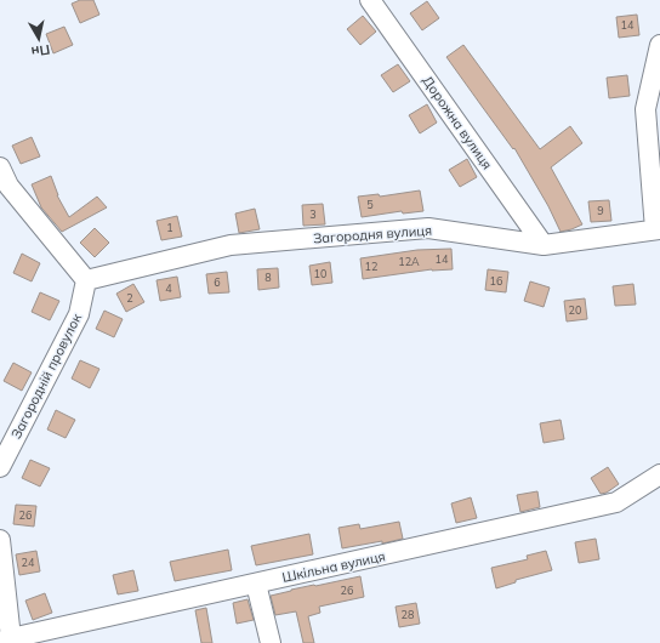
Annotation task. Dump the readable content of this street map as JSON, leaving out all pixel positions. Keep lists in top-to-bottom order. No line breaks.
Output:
{"streets":{"street":["Дорожна вулиця","Загородня вулиця","Загородній провулок","Шкільна вулиця"]},"crossings":[["Дорожна вулиця","Загородня вулиця"],["Загородня вулиця","Загородній провулок"]],"house_numbers":["14","5","9","3","1","14","12А","12","10","8","16","6","4","2","20","26","24","26","28"],"north":"bottom"}
